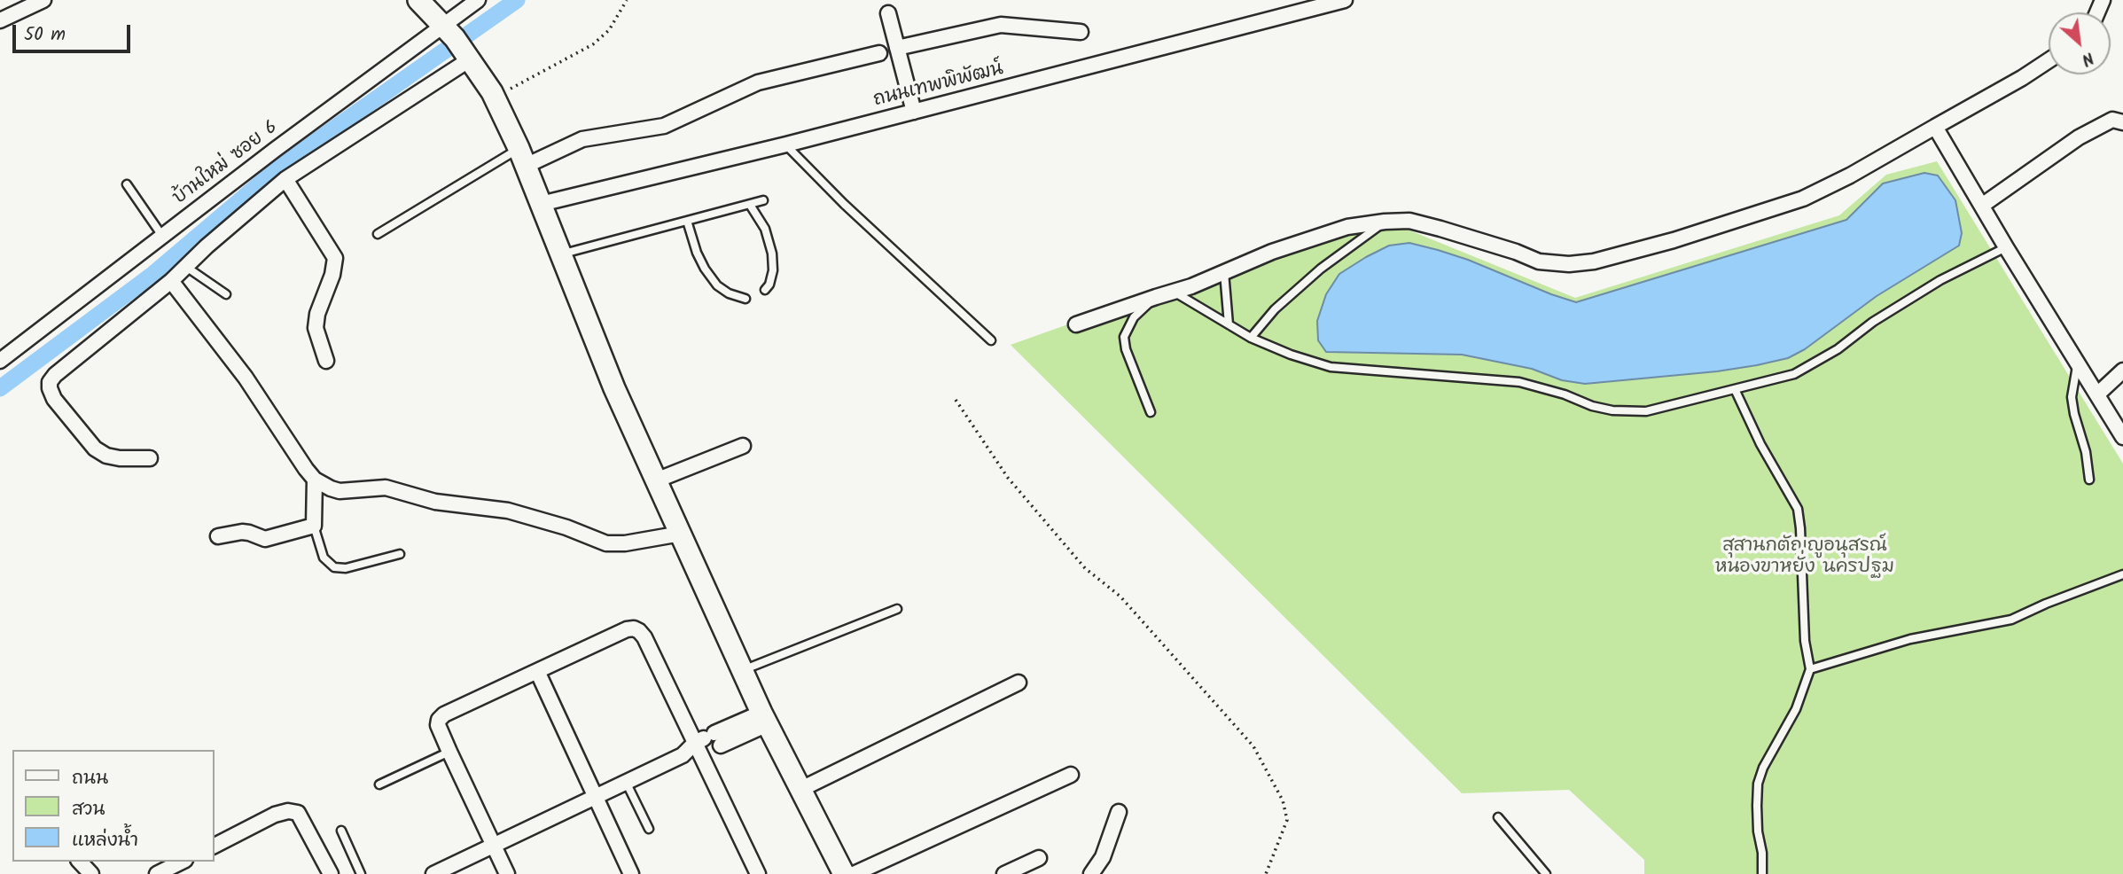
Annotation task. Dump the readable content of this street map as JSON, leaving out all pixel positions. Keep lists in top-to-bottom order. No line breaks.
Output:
{"streets":{"street":["ถนนเทพพิพัฒน์","บ้านใหม่ ซอย 6"]},"parks":["สุสานกตัญญูอนุสรณ์ หนองขาหยั่ง นครปฐม"],"legend":["ถนน","สวน","แหล่งน้ำ"],"scale_bar":"50 m","north":"bottom right"}
